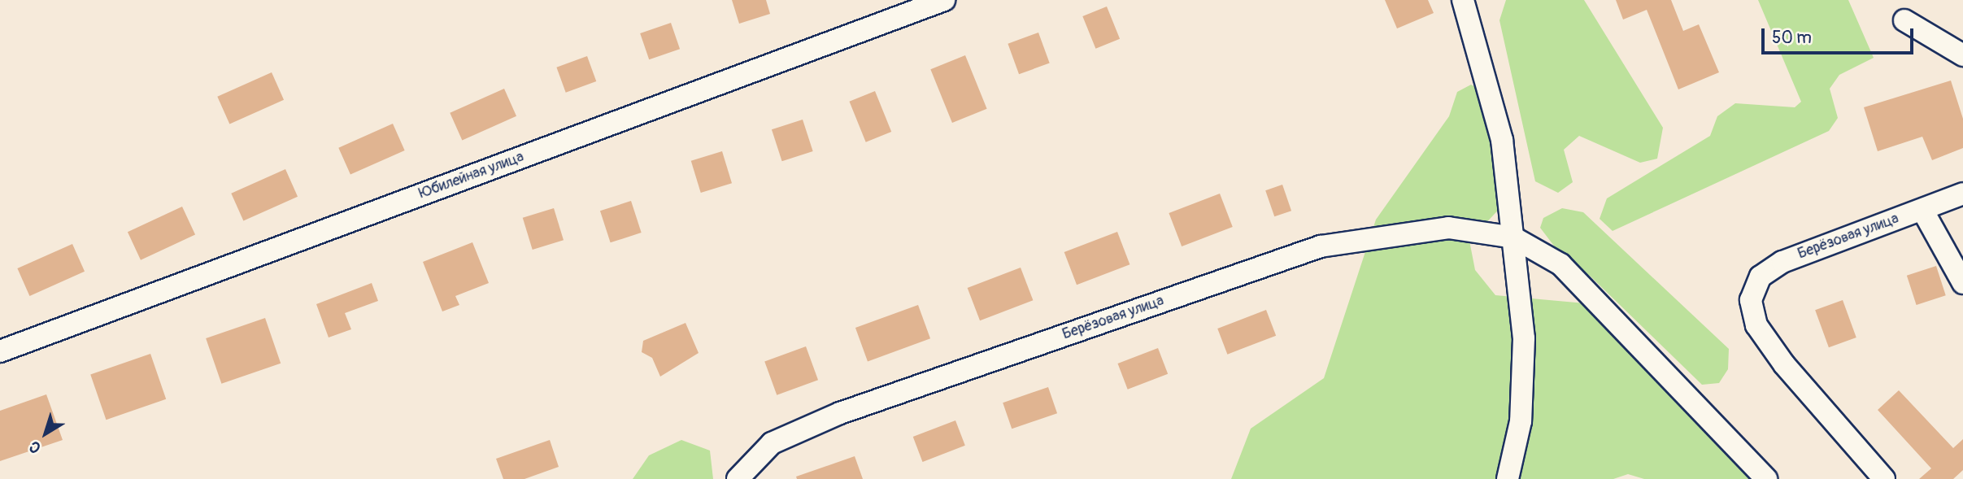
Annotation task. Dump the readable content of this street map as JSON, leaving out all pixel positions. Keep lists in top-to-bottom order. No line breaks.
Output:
{"streets":{"street":["Юбилейная улица","Берёзовая улица"]},"scale_bar":"50 m","north":"bottom left"}
